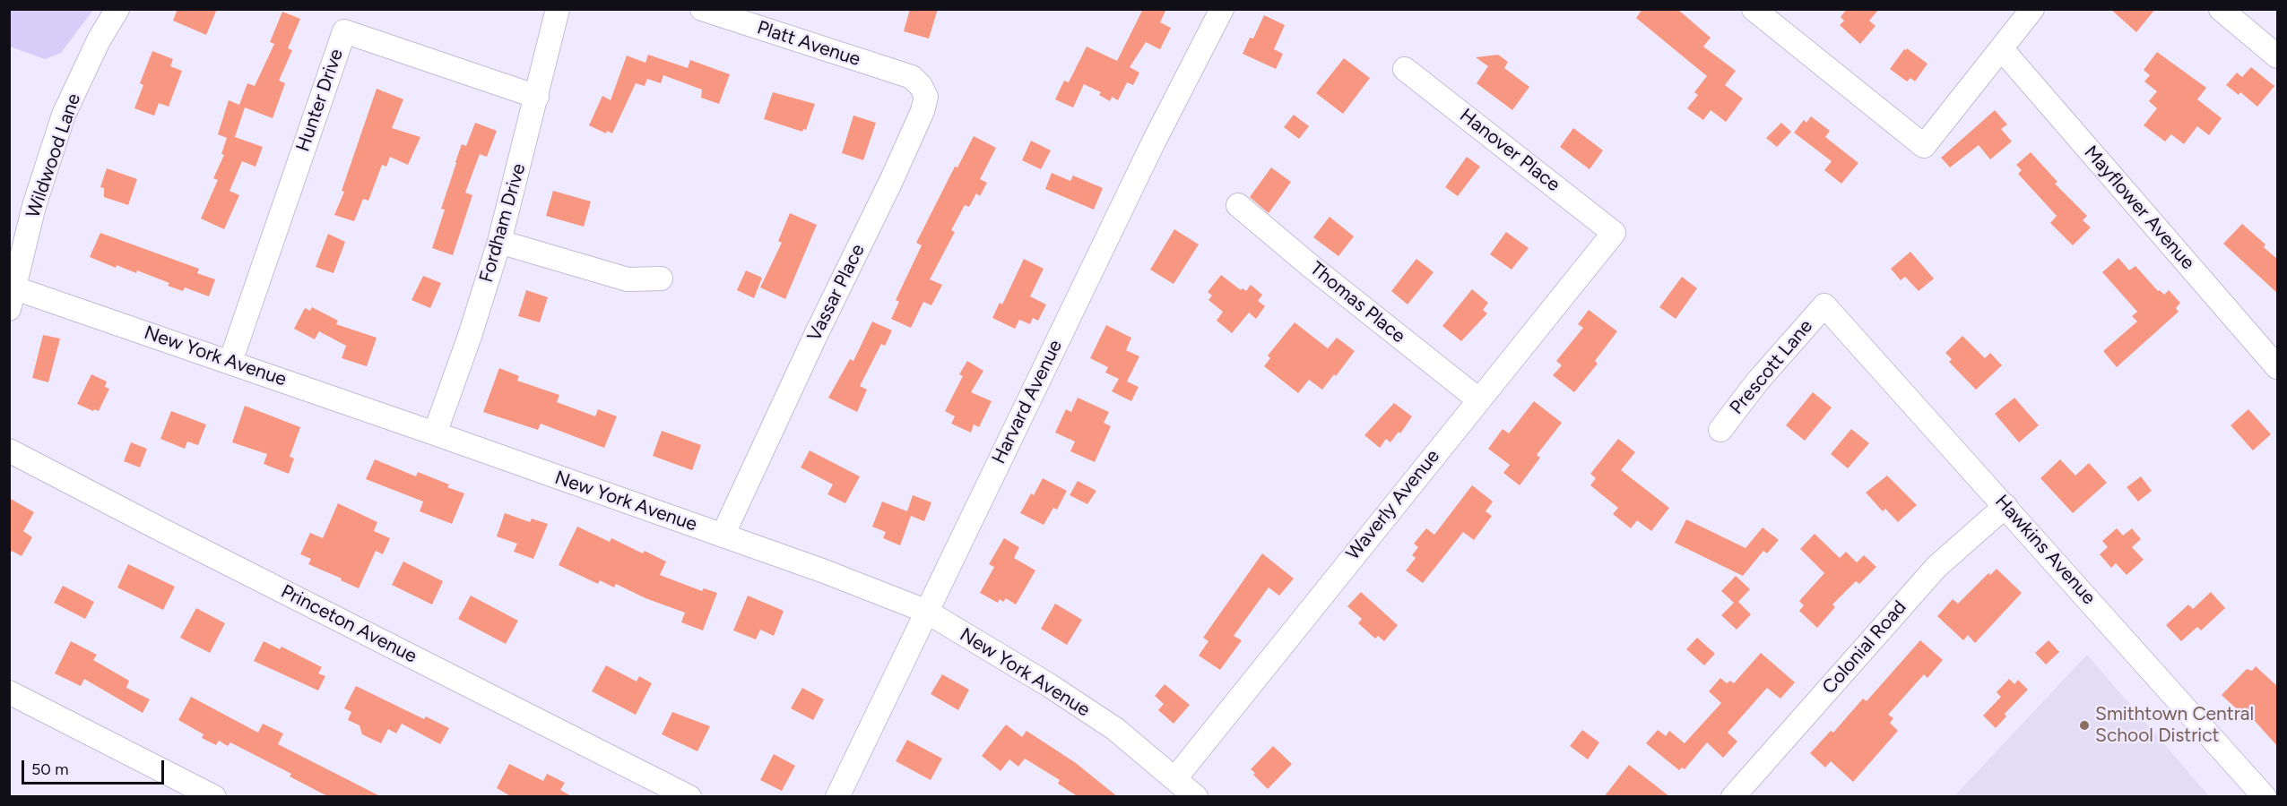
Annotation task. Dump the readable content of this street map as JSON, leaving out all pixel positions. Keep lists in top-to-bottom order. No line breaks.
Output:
{"streets":{"street":["Platt Avenue","Hunter Drive","Hanover Place","Wildwood Lane","Mayflower Avenue","Fordham Drive","Vassar Place","Thomas Place","New York Avenue","Prescott Lane","Harvard Avenue","Waverly Avenue","Hawkins Avenue","Princeton Avenue","Colonial Road"]},"crossings":[["Platt Avenue","Vassar Place"],["Hunter Drive","Fordham Drive"],["Hunter Drive","New York Avenue"],["Hanover Place","Waverly Avenue"],["Wildwood Lane","New York Avenue"],["Fordham Drive","New York Avenue"],["Vassar Place","New York Avenue"],["Thomas Place","Waverly Avenue"],["New York Avenue","Harvard Avenue"],["New York Avenue","Waverly Avenue"],["Prescott Lane","Hawkins Avenue"],["Hawkins Avenue","Colonial Road"]],"places":["Smithtown Central School District"],"scale_bar":"50 m"}
